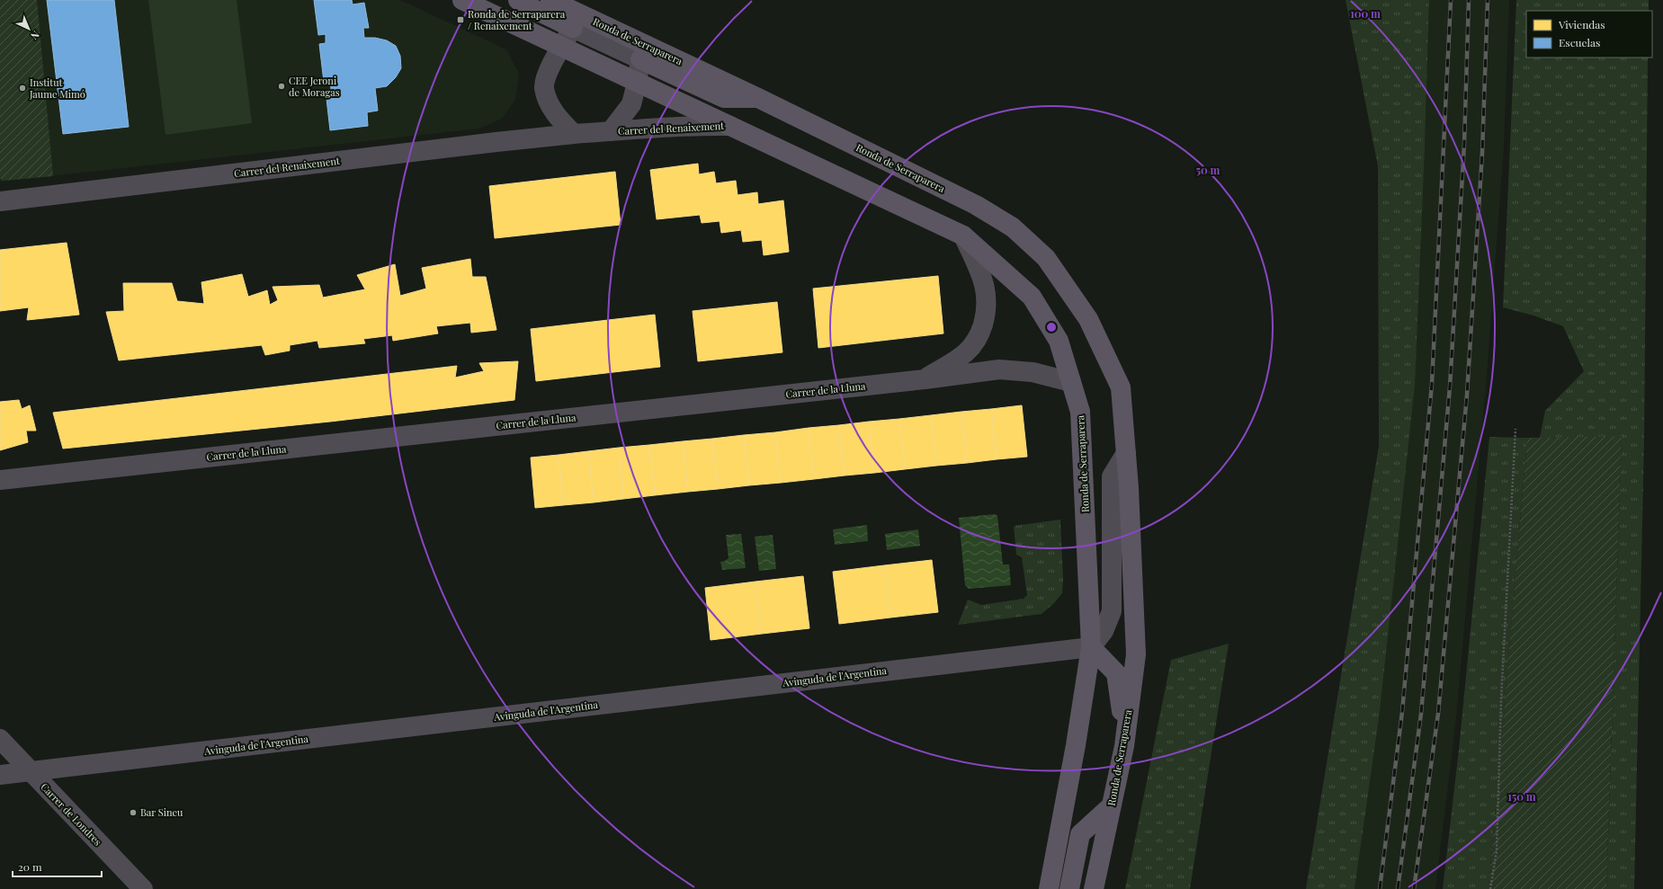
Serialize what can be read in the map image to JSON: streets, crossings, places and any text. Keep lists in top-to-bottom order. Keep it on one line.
{"streets":{"street":["Ronda de Serraparera","Carrer del Renaixement","Carrer de la Lluna","Avinguda de l'Argentina","Carrer de Londres"]},"crossings":[["Ronda de Serraparera","Carrer del Renaixement"],["Ronda de Serraparera","Carrer de la Lluna"],["Ronda de Serraparera","Avinguda de l'Argentina"],["Avinguda de l'Argentina","Carrer de Londres"]],"places":{"transit":["Ronda de Serraparera / Renaixement"],"other":["CEE Jeroni de Moragas","Institut Jaume Mimó","Bar Sineu"]},"legend":["Viviendas","Escuelas"],"scale_bar":"20 m","north":"bottom right","rings":["100 m","50 m","150 m"]}
